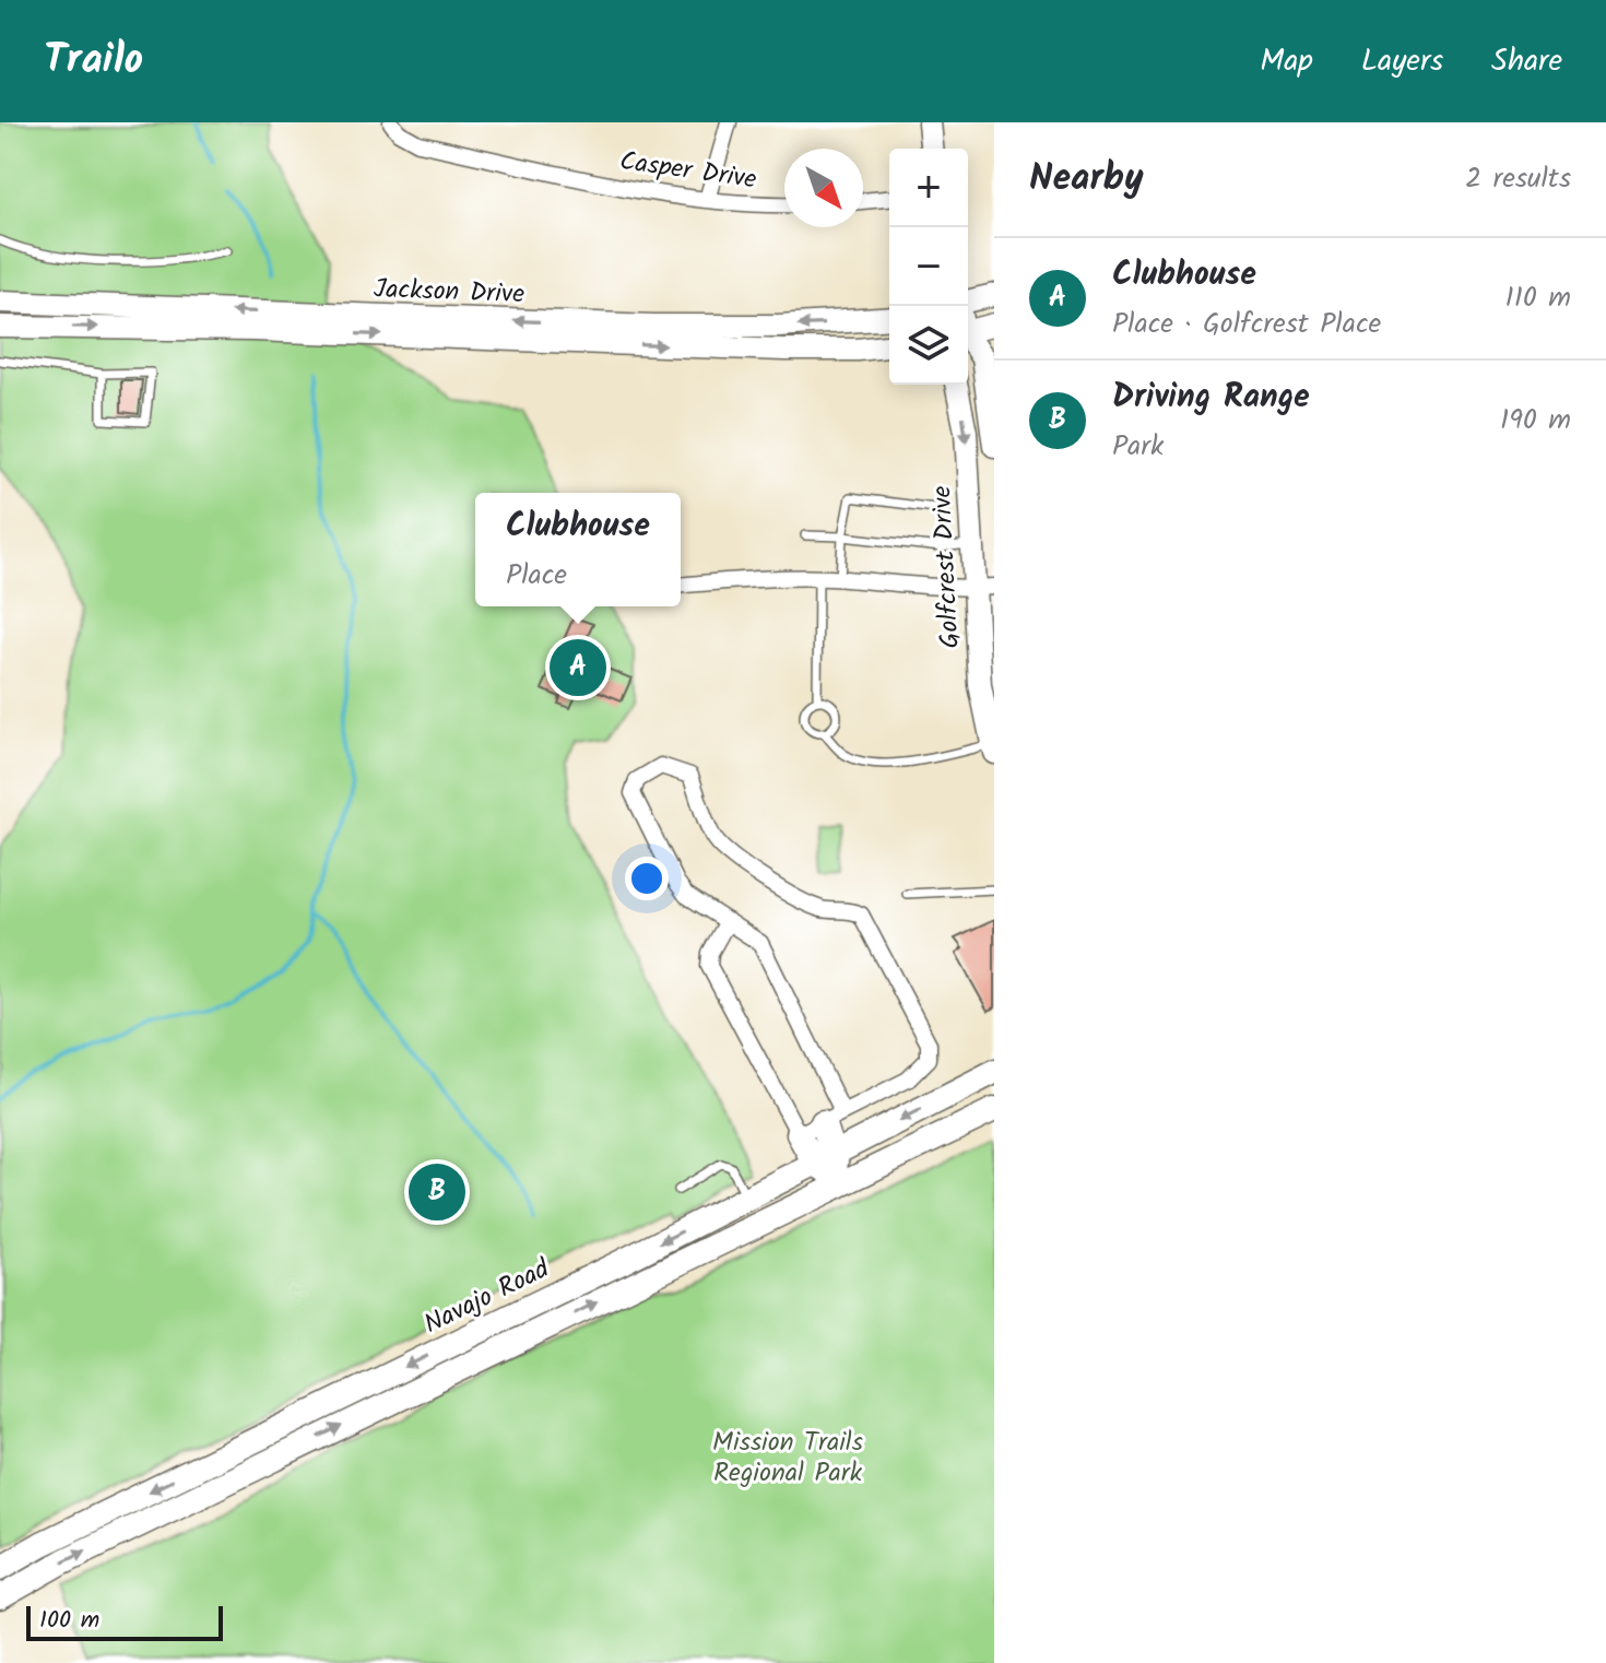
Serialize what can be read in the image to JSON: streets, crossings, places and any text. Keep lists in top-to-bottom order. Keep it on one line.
{"streets":{"main road":["Jackson Drive","Golfcrest Drive","Navajo Road"],"street":["Casper Drive"]},"parks":["Mission Trails Regional Park"],"scale_bar":"100 m","north":"bottom right","page":{"header":"Trailo","nav":["Map","Layers","Share"],"heading":["Nearby","2 results"],"map_buttons":["+","−"],"list":[{"mark":"A","name":"Clubhouse","note":"Place · Golfcrest Place","value":"110 m"},{"mark":"B","name":"Driving Range","note":"Park","value":"190 m"}],"popup":["Clubhouse","Place"],"pins":["A","B"],"scale":"100 m"}}
